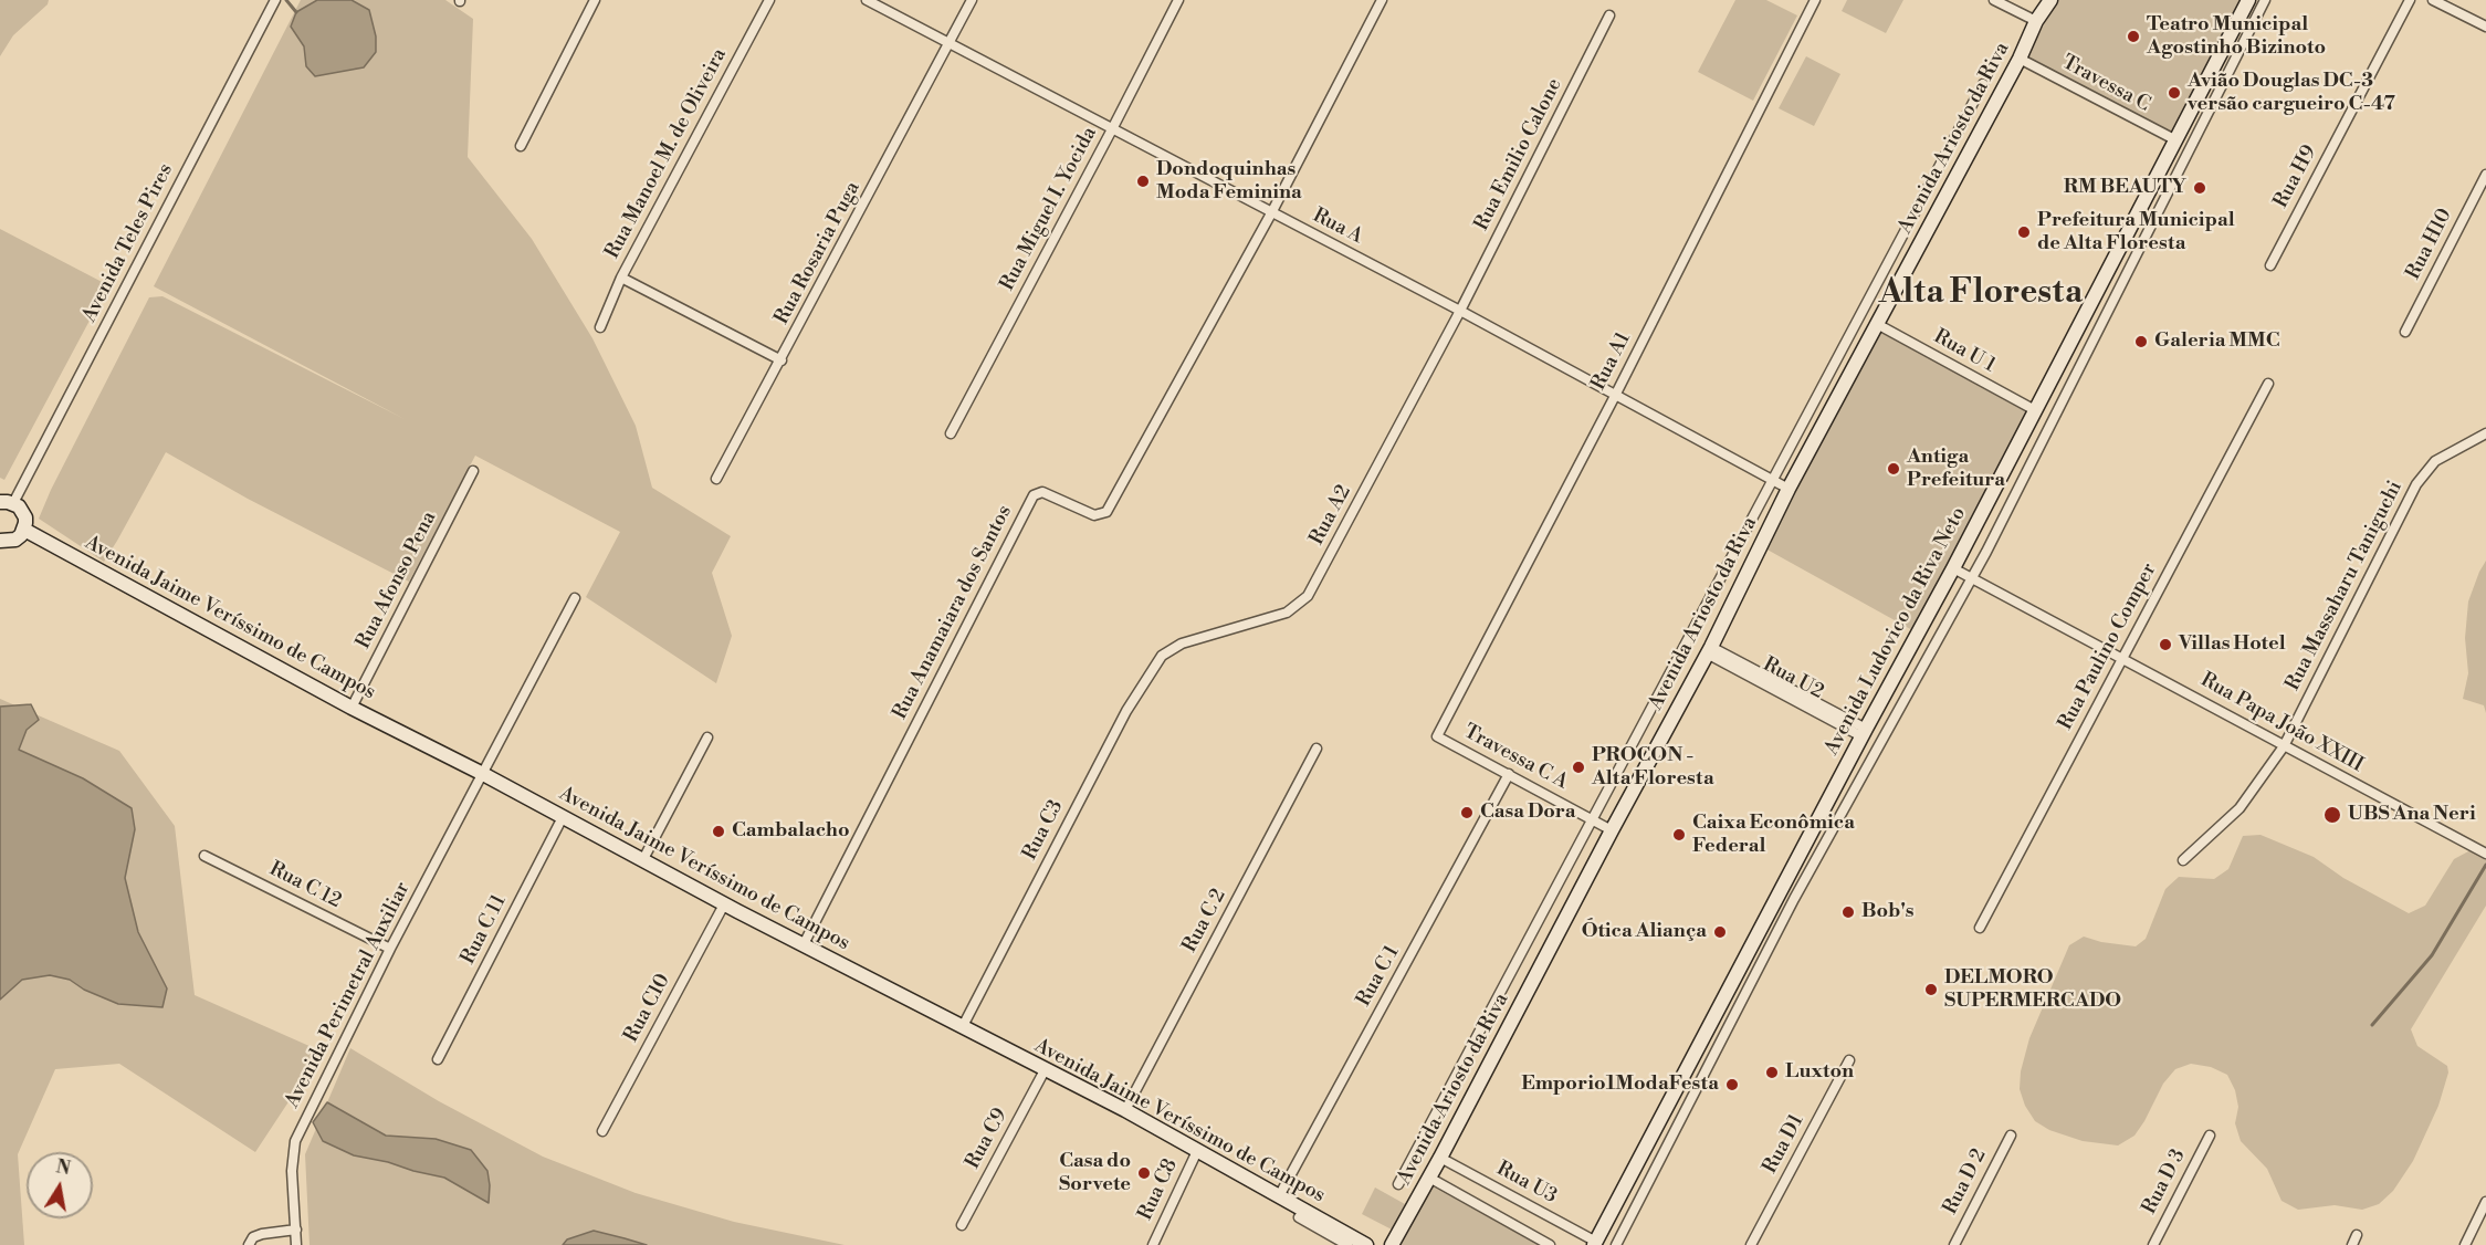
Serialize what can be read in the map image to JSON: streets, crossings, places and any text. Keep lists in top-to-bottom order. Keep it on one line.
{"streets":{"street":["Travessa C","Avenida Ariosto da Riva","Rua Manoel M. de Oliveira","Rua Emilio Calone","Rua H9","Rua Miguel I. Yocida","Rua A","Avenida Teles Pires","Rua H10","Rua Rosaria Puga","Rua U 1","Rua A1","Rua A2","Rua Afonso Pena","Rua Massaharu Taniguchi","Rua Anamaiara dos Santos","Avenida Jaime Veríssimo de Campos","Avenida Ludovico da Riva Neto","Rua Paulino Comper","Rua U2","Rua Papa João XXIII","Travessa C A","Rua C3","Rua C 12","Rua C 2","Rua C 11","Rua C 1","Avenida Perimetral Auxiliar","Rua C10","Rua C9","Rua D1","Rua D 2","Rua D 3","Rua U3","Rua C8"]},"crossings":[["Travessa C","Avenida Ariosto da Riva"],["Travessa C","Avenida Ludovico da Riva Neto"],["Avenida Ariosto da Riva","Rua A"],["Avenida Ariosto da Riva","Rua U 1"],["Avenida Ariosto da Riva","Rua U2"],["Avenida Ariosto da Riva","Travessa C A"],["Avenida Ariosto da Riva","Rua U3"],["Rua Emilio Calone","Rua A"],["Rua Emilio Calone","Rua A2"],["Rua Miguel I. Yocida","Rua A"],["Rua A","Rua Rosaria Puga"],["Rua A","Rua A1"],["Rua A","Rua A2"],["Rua A","Rua Anamaiara dos Santos"],["Rua U 1","Avenida Ludovico da Riva Neto"],["Rua A1","Travessa C A"],["Rua A2","Rua C3"],["Rua Afonso Pena","Avenida Jaime Veríssimo de Campos"],["Rua Massaharu Taniguchi","Rua Papa João XXIII"],["Rua Anamaiara dos Santos","Avenida Jaime Veríssimo de Campos"],["Avenida Jaime Veríssimo de Campos","Rua C3"],["Avenida Jaime Veríssimo de Campos","Rua C 2"],["Avenida Jaime Veríssimo de Campos","Rua C 11"],["Avenida Jaime Veríssimo de Campos","Rua C 1"],["Avenida Jaime Veríssimo de Campos","Avenida Perimetral Auxiliar"],["Avenida Jaime Veríssimo de Campos","Rua C10"],["Avenida Jaime Veríssimo de Campos","Rua C9"],["Avenida Jaime Veríssimo de Campos","Rua C8"],["Avenida Ludovico da Riva Neto","Rua U2"],["Avenida Ludovico da Riva Neto","Rua Papa João XXIII"],["Avenida Ludovico da Riva Neto","Rua U3"],["Rua Paulino Comper","Rua Papa João XXIII"],["Travessa C A","Rua C 1"],["Rua C 12","Avenida Perimetral Auxiliar"]],"districts":["Alta Floresta"],"places":["Teatro Municipal Agostinho Bizinoto","Avião Douglas DC-3 versão cargueiro C-47","Dondoquinhas Moda Feminina","RM BEAUTY","Prefeitura Municipal de Alta Floresta","Galeria MMC","Antiga Prefeitura","Villas Hotel","PROCON - Alta Floresta","Casa Dora","UBS Ana Neri","Cambalacho","Caixa Econômica Federal","Bob's","Ótica Aliança","DELMORO SUPERMERCADO","Luxton","Emporio1ModaFesta","Casa do Sorvete"],"north":"top"}
